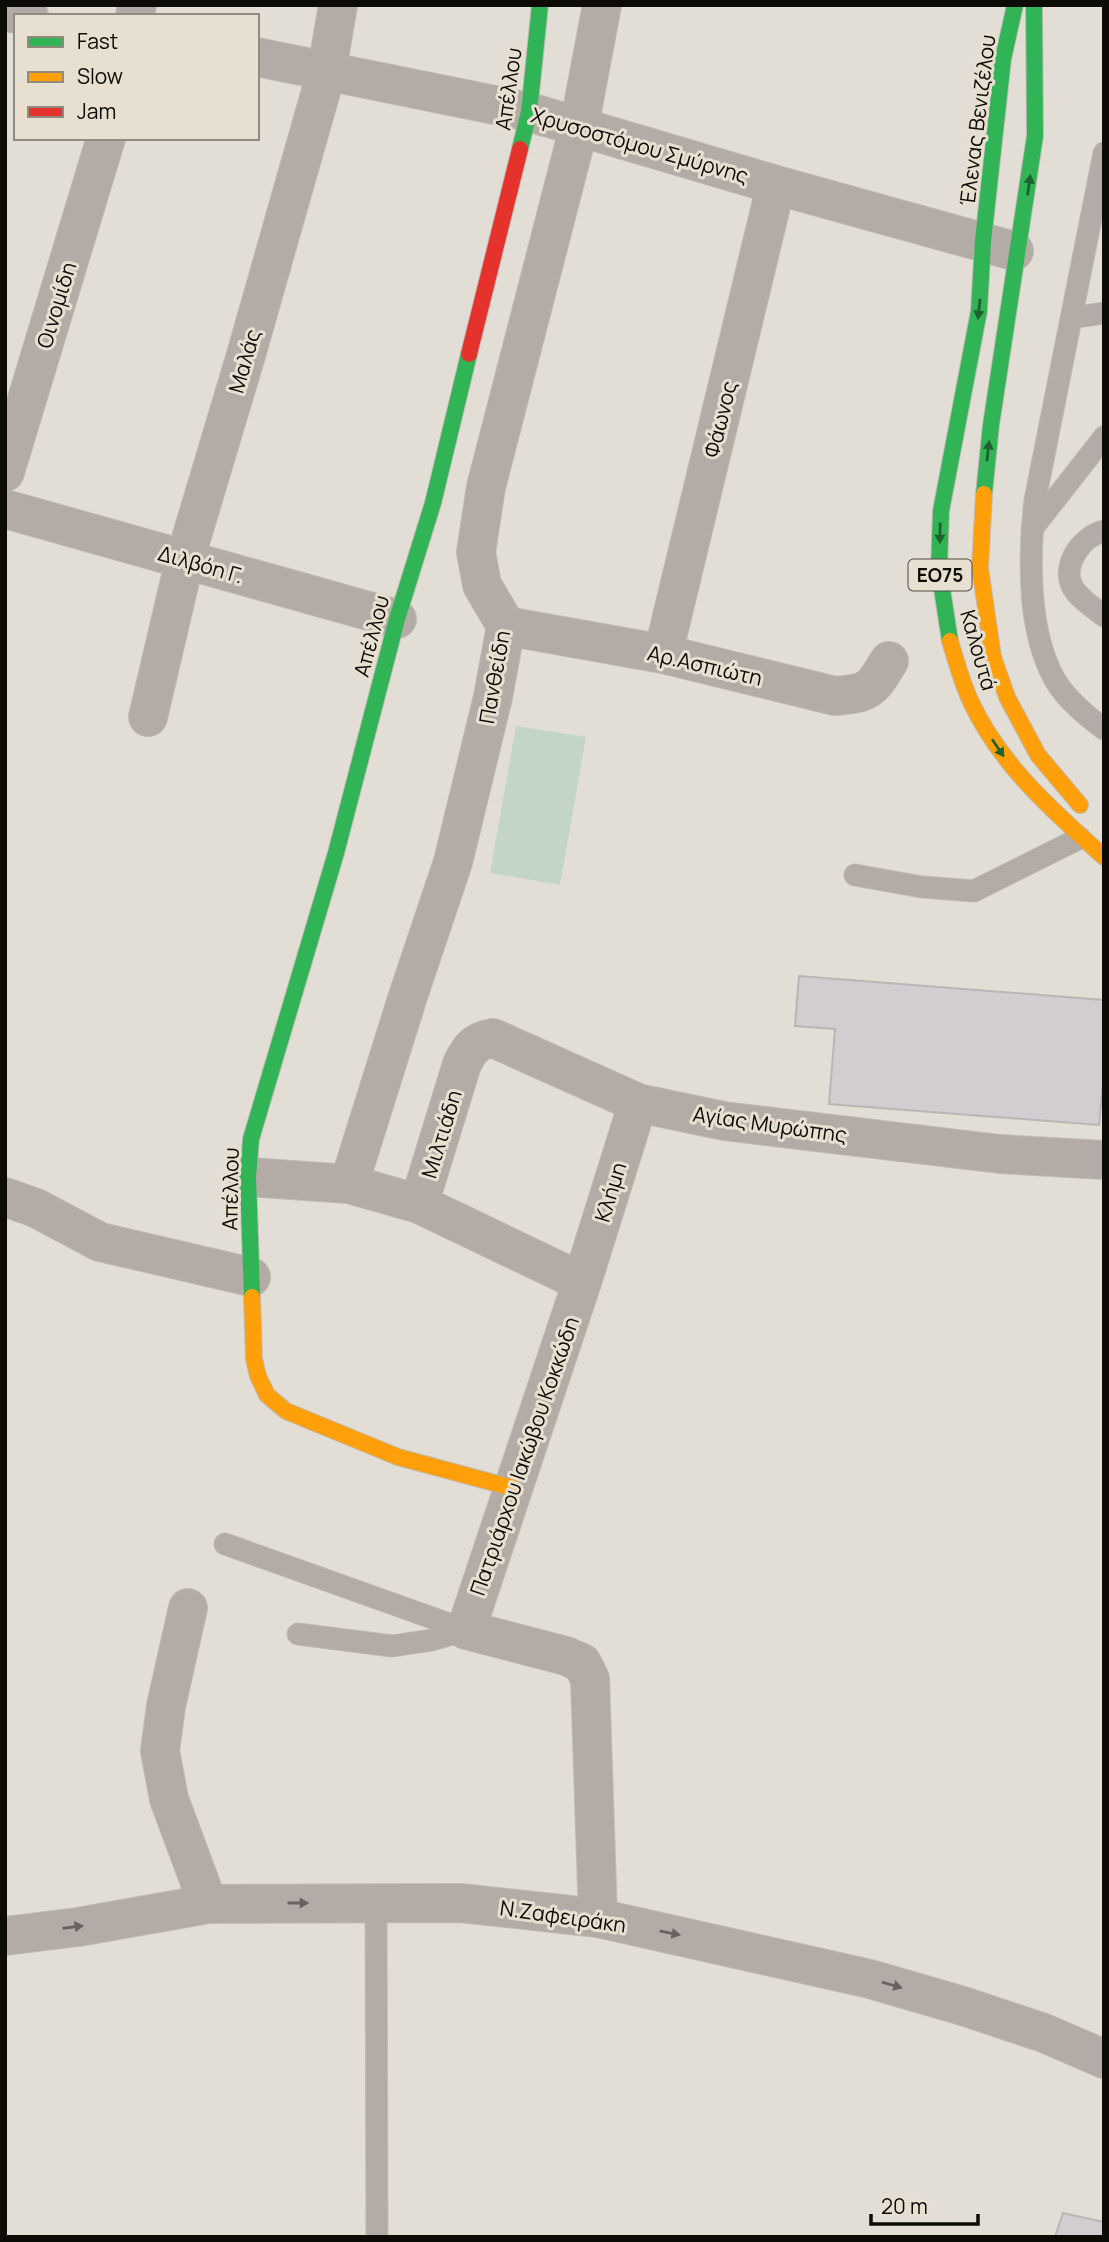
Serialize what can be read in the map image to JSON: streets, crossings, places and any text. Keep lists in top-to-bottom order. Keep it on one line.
{"streets":{"main road":["Απέλλου","Έλενας Βενιζέλου","ΕΟ75","Καλουτά"],"street":["Χρυσοστόμου Σμύρνης","Οινομίδη","Μαλάς","Φάωνος","Διλβόη Γ.","Αρ.Ασπιώτη","Πανθείδη","Αγίας Μυρώπης","Μιλτιάδη","Κλήμη","Πατριάρχου Ιακώβου Κοκκώδη","Ν.Ζαφειράκη"]},"crossings":[["Απέλλου","Χρυσοστόμου Σμύρνης"],["Απέλλου","Διλβόη Γ."],["Απέλλου","Πατριάρχου Ιακώβου Κοκκώδη"],["Έλενας Βενιζέλου","Χρυσοστόμου Σμύρνης"],["Έλενας Βενιζέλου","ΕΟ75"],["Έλενας Βενιζέλου","Καλουτά"],["Χρυσοστόμου Σμύρνης","Μαλάς"],["Χρυσοστόμου Σμύρνης","Φάωνος"],["Χρυσοστόμου Σμύρνης","ΕΟ75"],["Χρυσοστόμου Σμύρνης","Καλουτά"],["Χρυσοστόμου Σμύρνης","Πανθείδη"],["Μαλάς","Διλβόη Γ."],["Φάωνος","Αρ.Ασπιώτη"],["ΕΟ75","Καλουτά"],["Αρ.Ασπιώτη","Πανθείδη"],["Αγίας Μυρώπης","Μιλτιάδη"],["Αγίας Μυρώπης","Κλήμη"],["Κλήμη","Πατριάρχου Ιακώβου Κοκκώδη"]],"one_way":["Ν.Ζαφειράκη"],"legend":["Fast","Slow","Jam"],"scale_bar":"20 m"}
